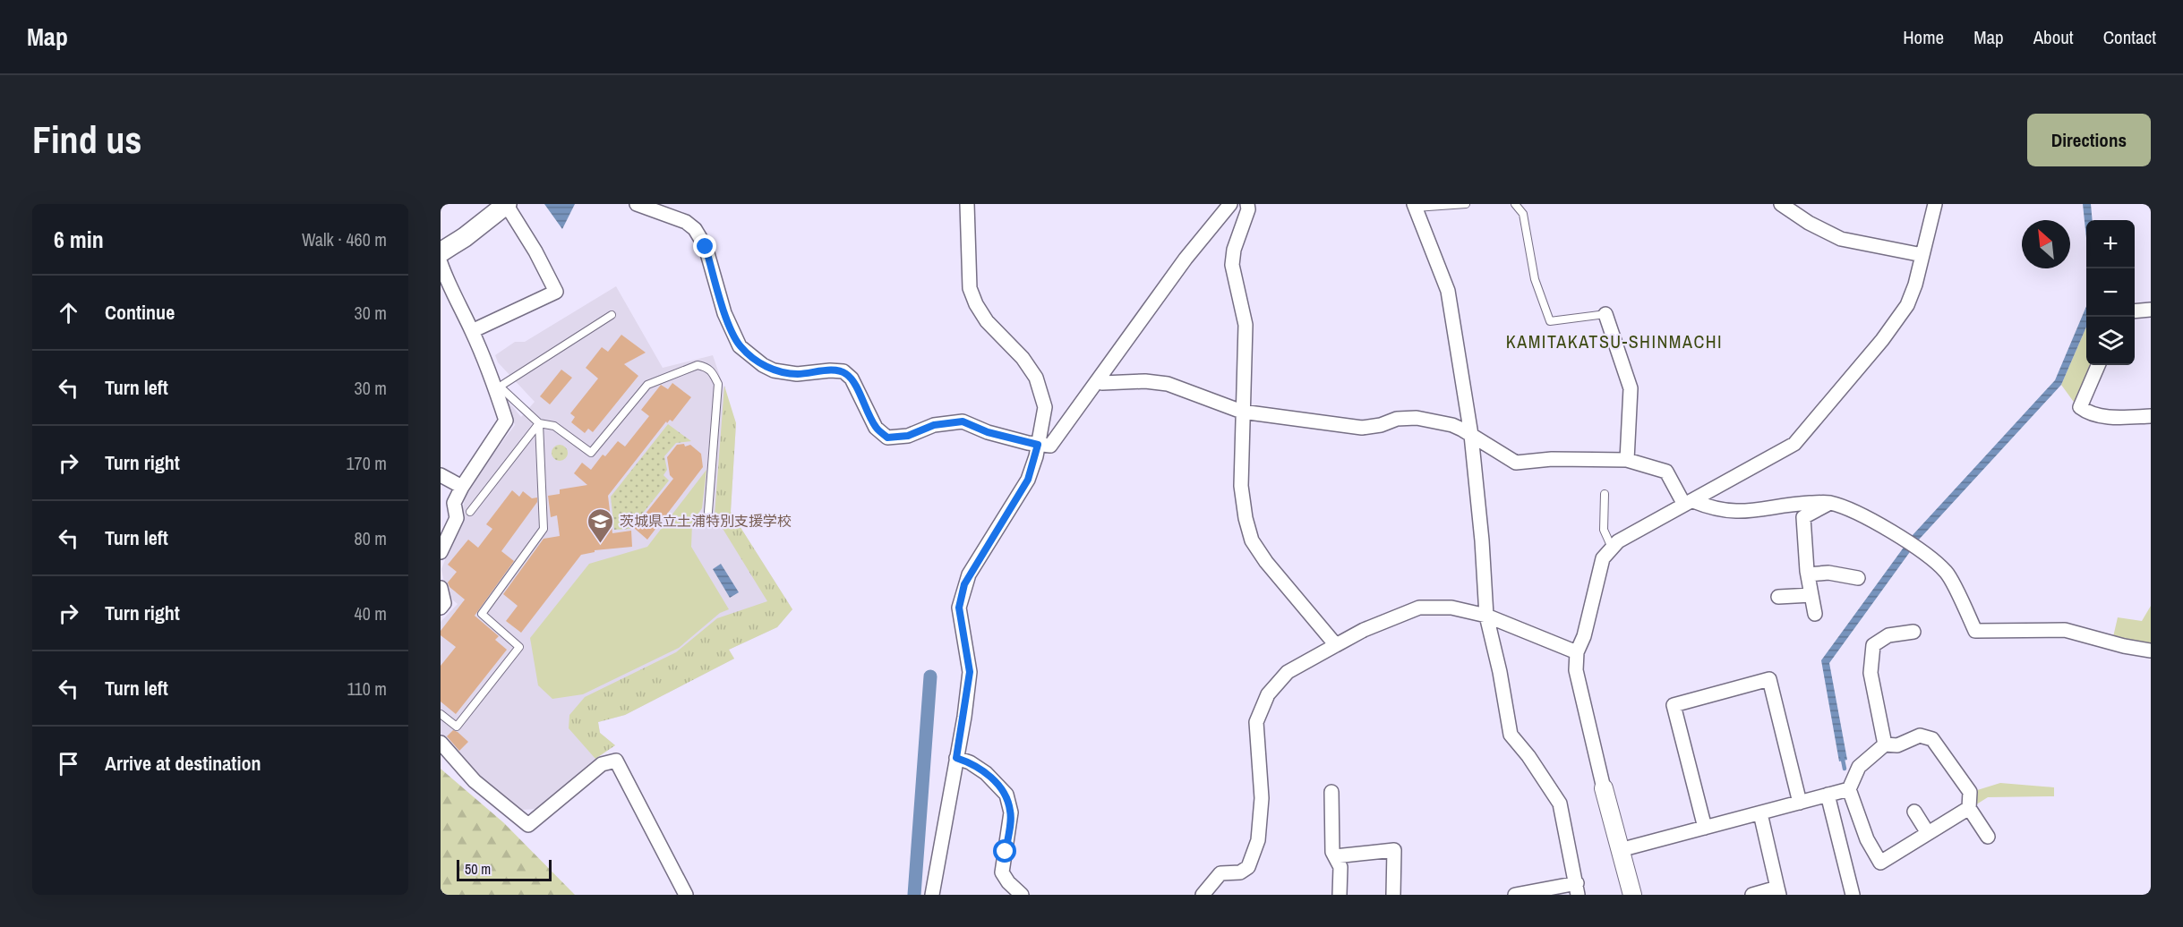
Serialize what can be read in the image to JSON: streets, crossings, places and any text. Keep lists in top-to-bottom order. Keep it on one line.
{"districts":["KAMITAKATSU-SHINMACHI"],"places":{"school or university":["茨城県立土浦特別支援学校"]},"scale_bar":"50 m","north":"top left","page":{"header":"Map","nav":["Home","Map","About","Contact"],"buttons":"Directions","title":"Find us","heading":["6 min","Walk · 460 m"],"map_buttons":["+","−"],"list":[["Continue","30 m"],["Turn left","30 m"],["Turn right","170 m"],["Turn left","80 m"],["Turn right","40 m"],["Turn left","110 m"],"Arrive at destination"],"scale":"50 m"}}
